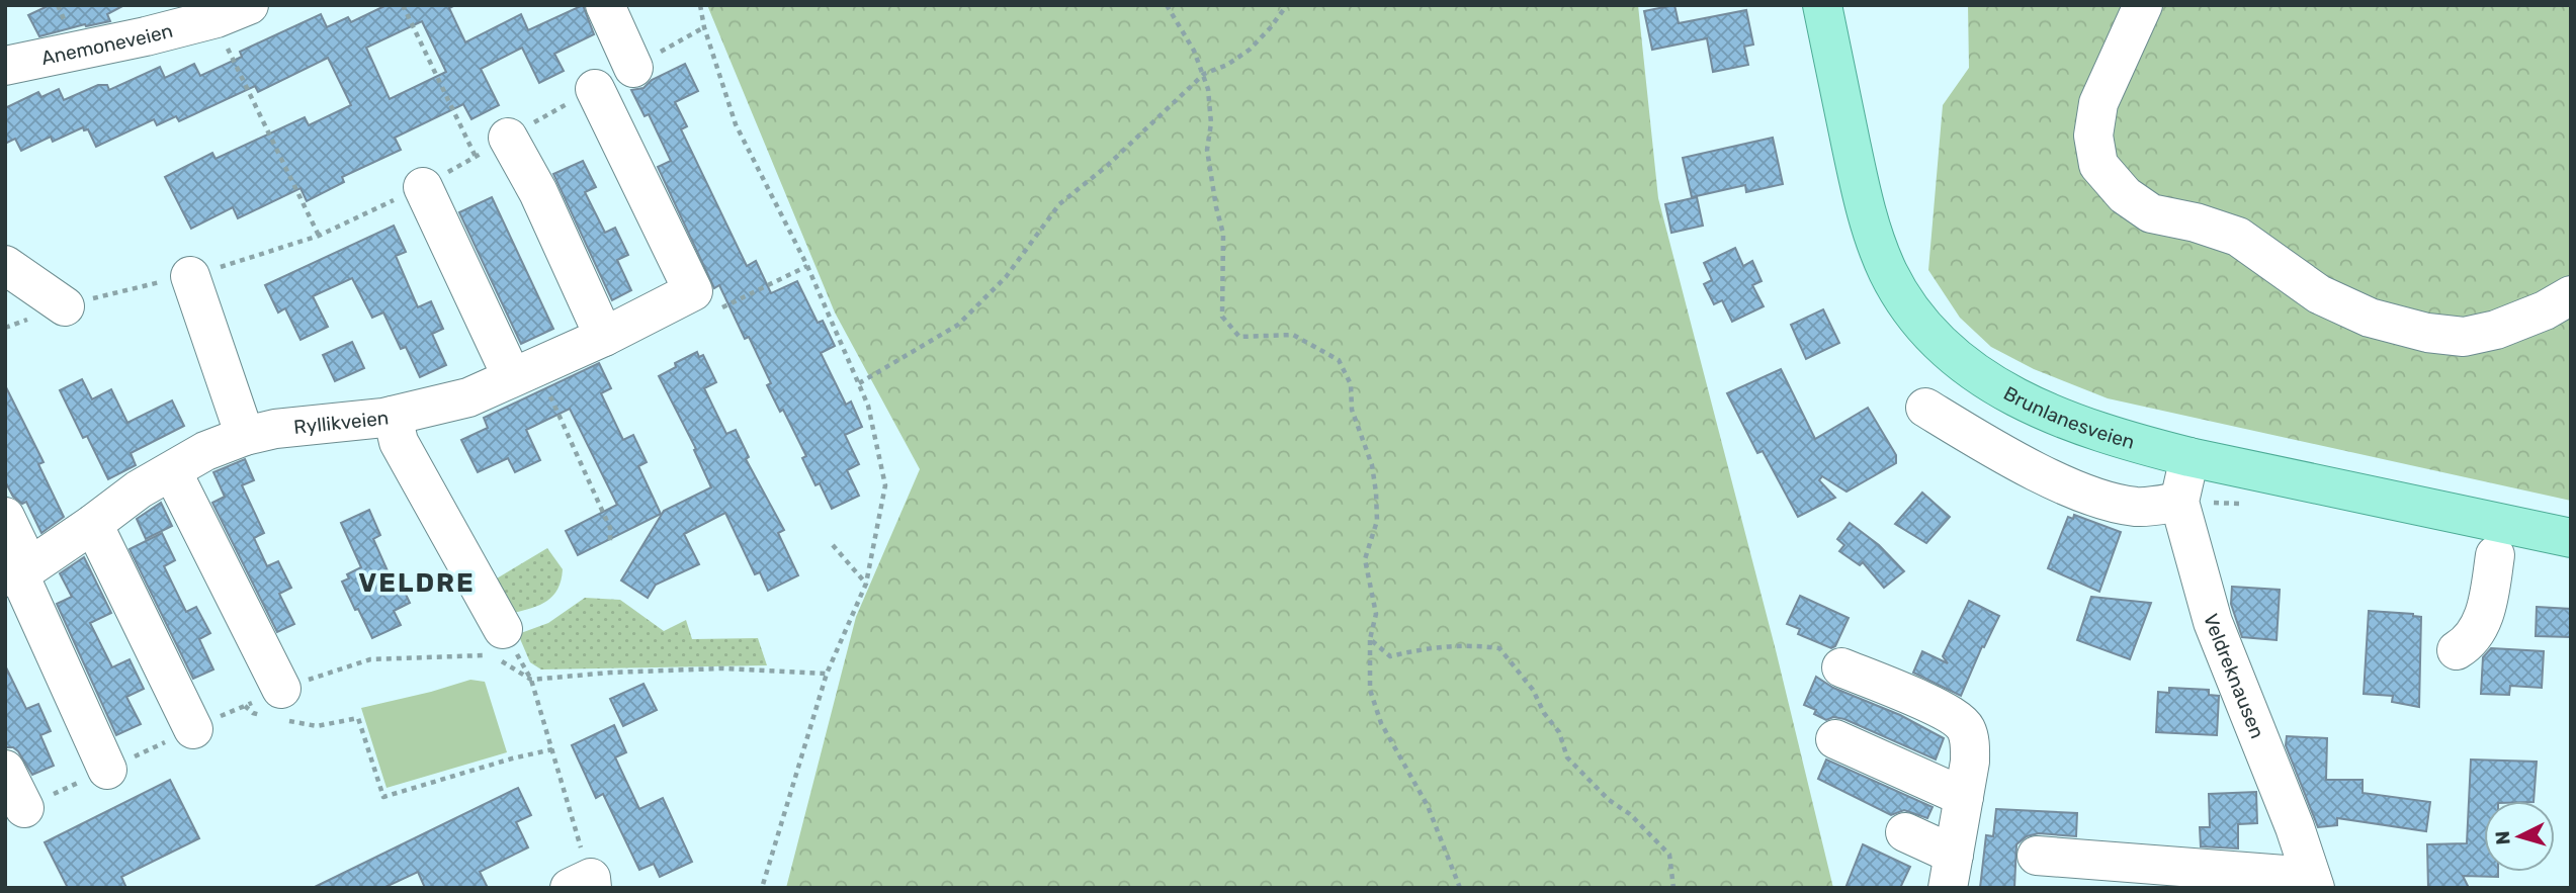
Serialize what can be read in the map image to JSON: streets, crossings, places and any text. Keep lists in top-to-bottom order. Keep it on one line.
{"streets":{"main road":["Brunlanesveien"],"street":["Anemoneveien","Ryllikveien","Veldreknausen"]},"crossings":[["Brunlanesveien","Veldreknausen"]],"districts":["VELDRE"],"north":"left"}
